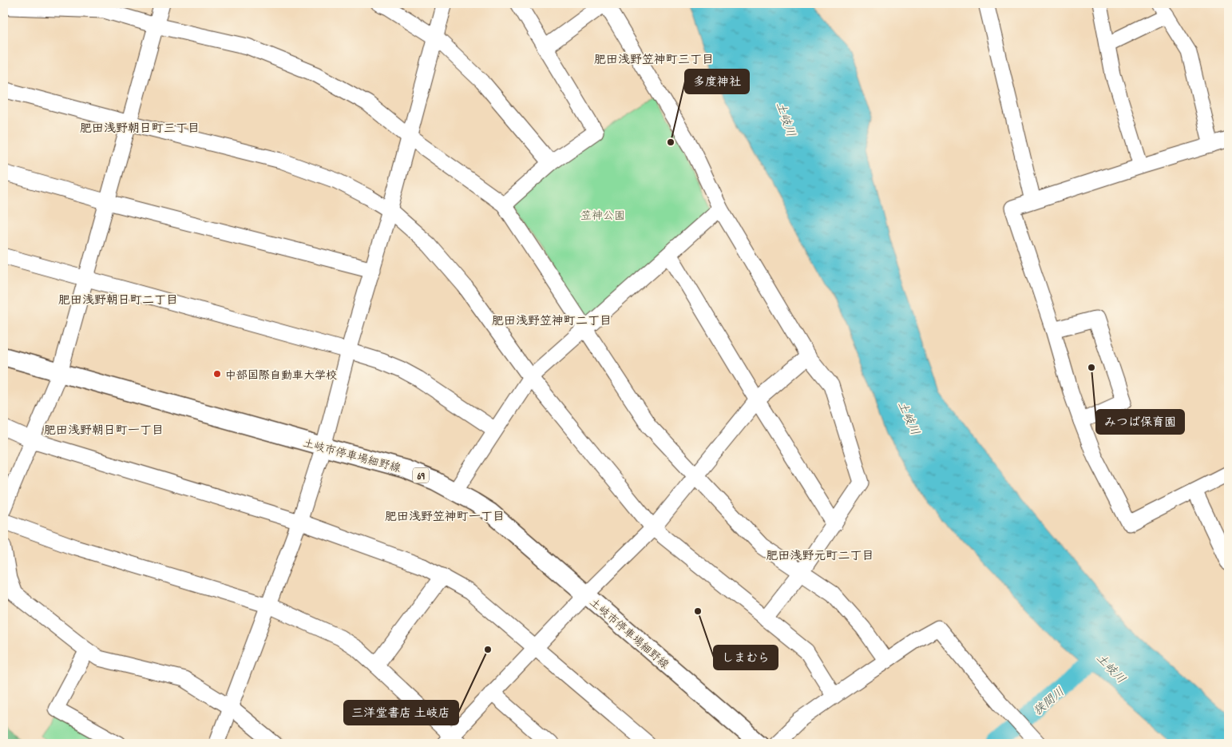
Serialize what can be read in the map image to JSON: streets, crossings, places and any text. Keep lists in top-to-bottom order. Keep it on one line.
{"streets":{"main road":["土岐市停車場細野線","69"]},"districts":["肥田浅野笠神町三丁目","肥田浅野朝日町三丁目","肥田浅野朝日町二丁目","肥田浅野笠神町二丁目","肥田浅野朝日町一丁目","肥田浅野笠神町一丁目","肥田浅野元町二丁目"],"water":["土岐川","狭間川"],"parks":["笠神公園"],"places":["多度神社","みつば保育園","中部国際自動車大学校","しまむら","三洋堂書店 土岐店"]}
